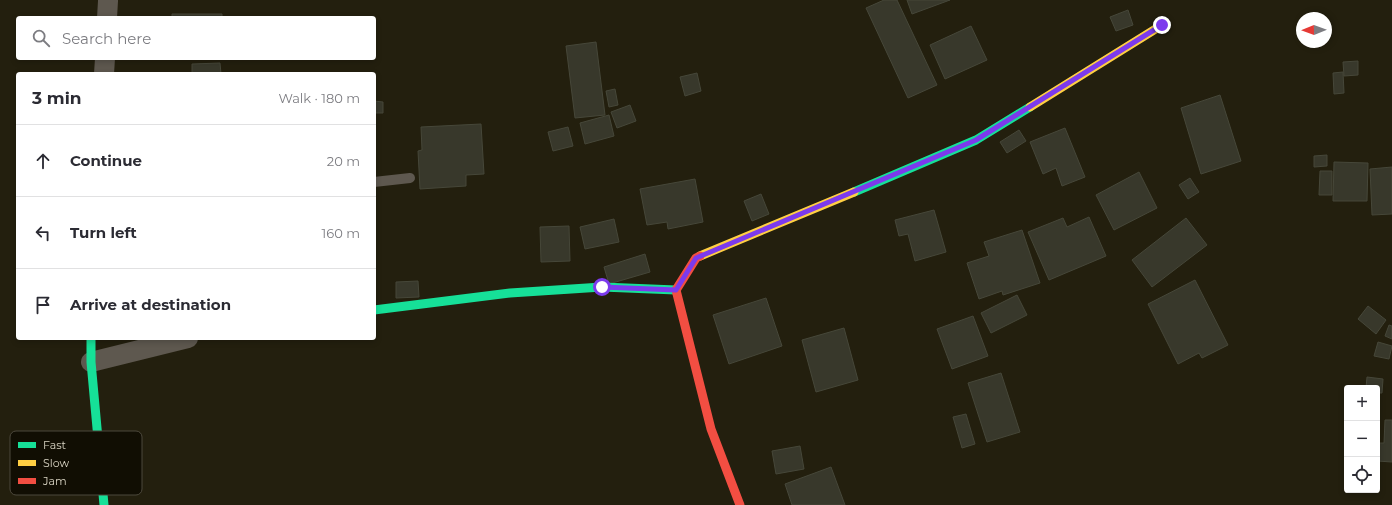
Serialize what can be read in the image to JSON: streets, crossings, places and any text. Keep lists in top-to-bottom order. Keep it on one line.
{"legend":["Fast","Slow","Jam"],"north":"left","page":{"search":"Search here","heading":["3 min","Walk · 180 m"],"list":[["Continue","20 m"],["Turn left","160 m"],"Arrive at destination"],"map_buttons":["+","−"]}}
